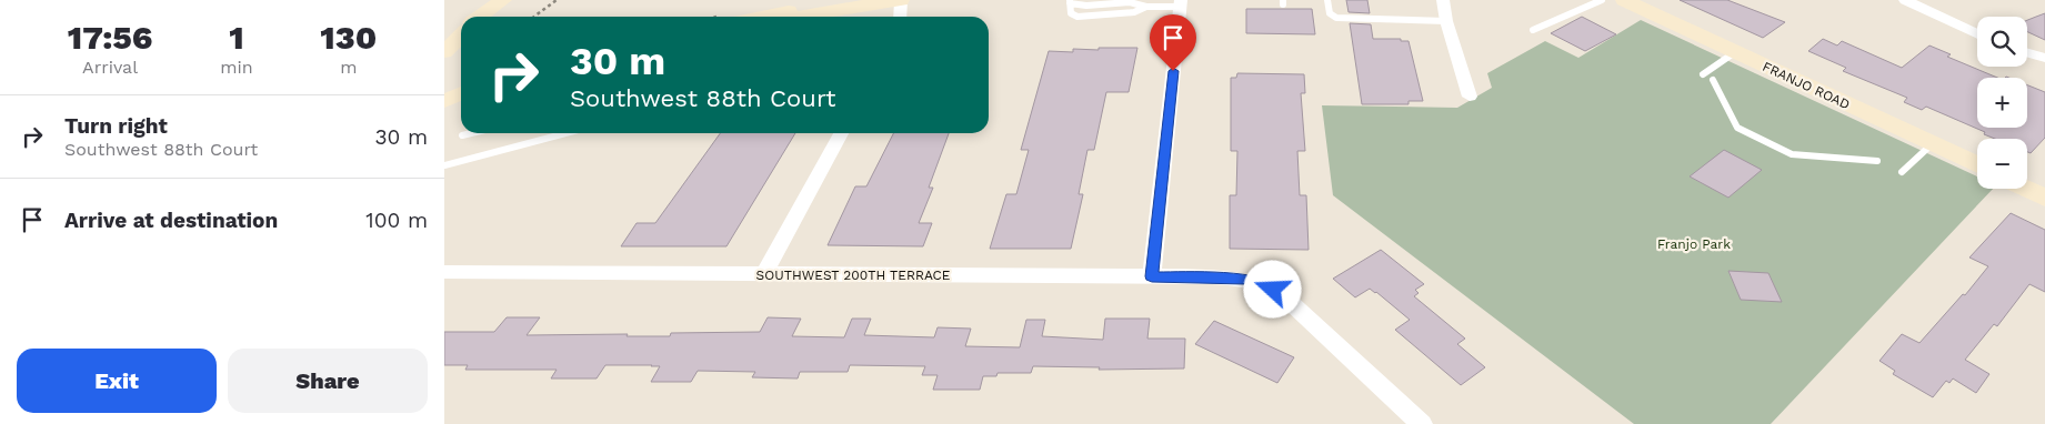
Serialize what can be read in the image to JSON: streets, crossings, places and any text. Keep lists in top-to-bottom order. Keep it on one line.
{"streets":{"street":["FRANJO ROAD","SOUTHWEST 200TH TERRACE"]},"parks":["Franjo Park"],"page":{"eta":["17:56","Arrival","1","min","130","m"],"map_buttons":["+","−"],"turn":["30 m","Southwest 88th Court"],"list":[{"name":"Turn right","note":"Southwest 88th Court","value":"30 m"},{"name":"Arrive at destination","value":"100 m"}],"buttons":["Exit","Share"]}}
